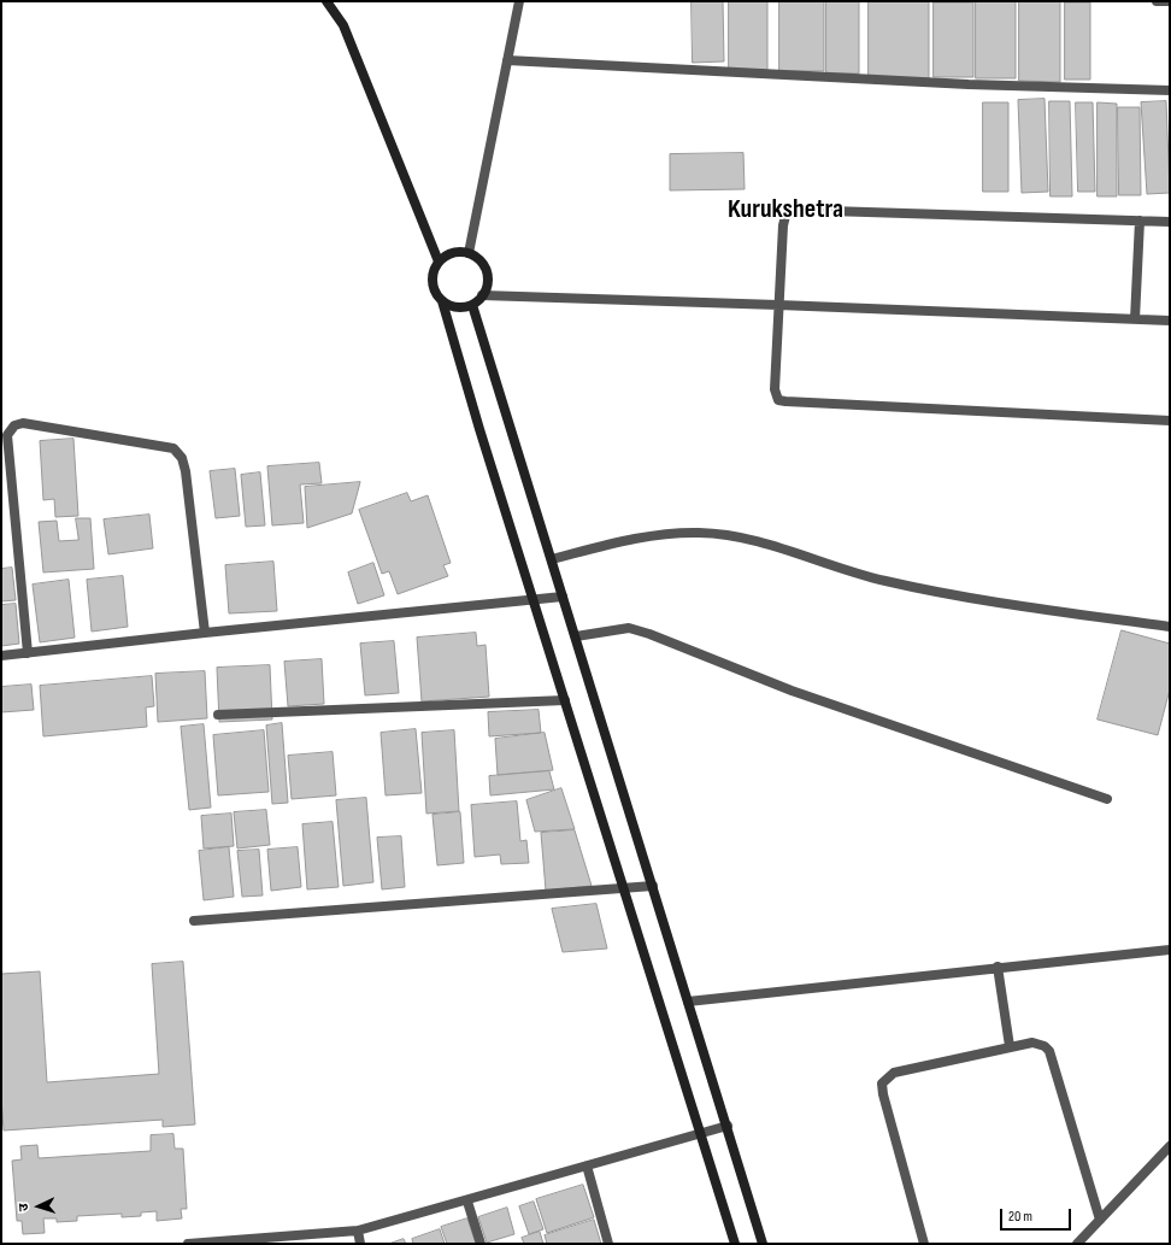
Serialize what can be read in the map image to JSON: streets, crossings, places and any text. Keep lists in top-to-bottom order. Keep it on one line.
{"districts":["Kurukshetra"],"scale_bar":"20 m","north":"left"}
